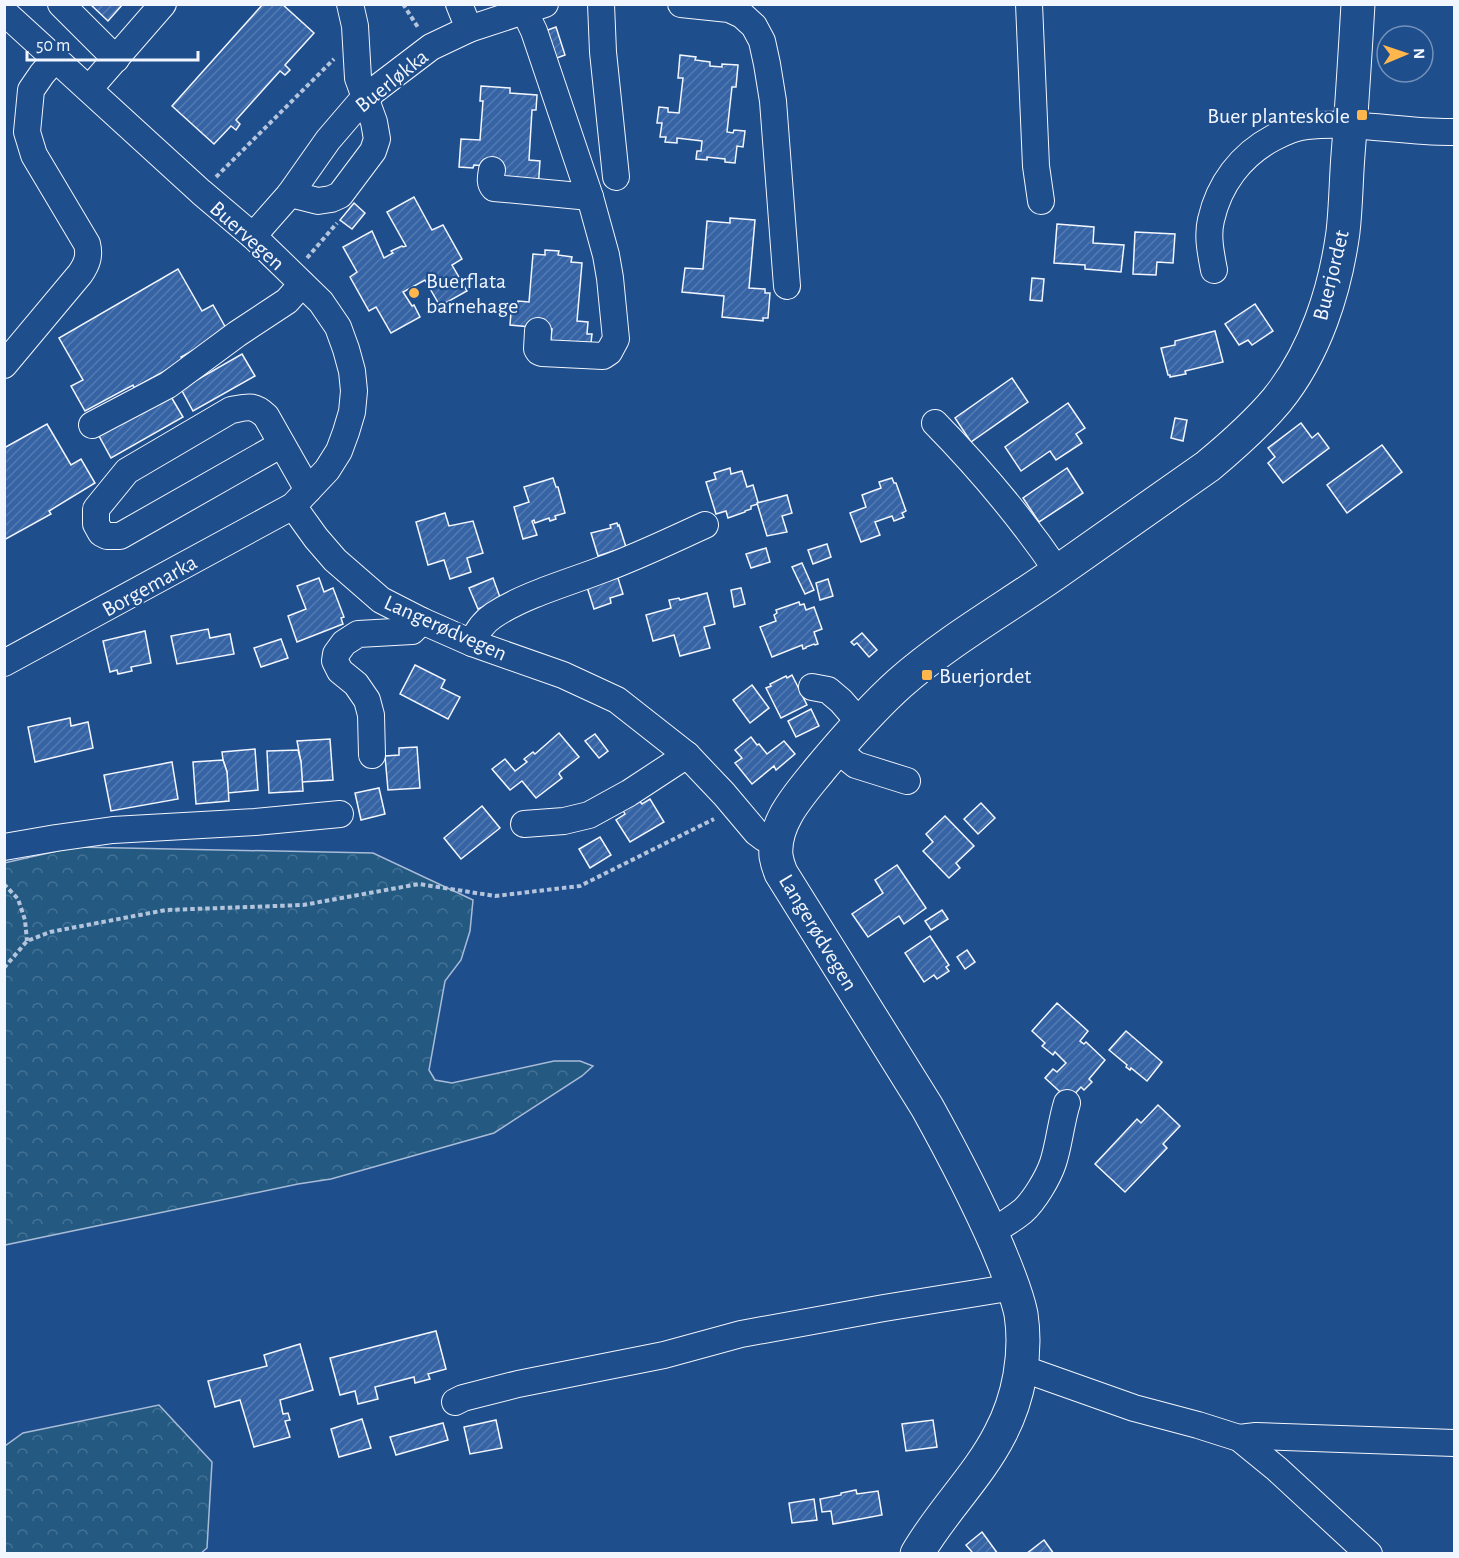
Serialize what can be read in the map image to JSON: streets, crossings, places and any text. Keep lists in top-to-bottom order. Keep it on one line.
{"streets":{"main road":["Buerjordet","Langerødvegen"],"street":["Buerløkka","Buervegen","Borgemarka"]},"crossings":[["Buerløkka","Buervegen"],["Buervegen","Borgemarka"],["Buervegen","Langerødvegen"],["Buerjordet","Langerødvegen"],["Borgemarka","Langerødvegen"]],"places":{"transit":["Buer planteskole","Buerjordet"],"other":["Buerflata barnehage"]},"scale_bar":"50 m","north":"right"}
